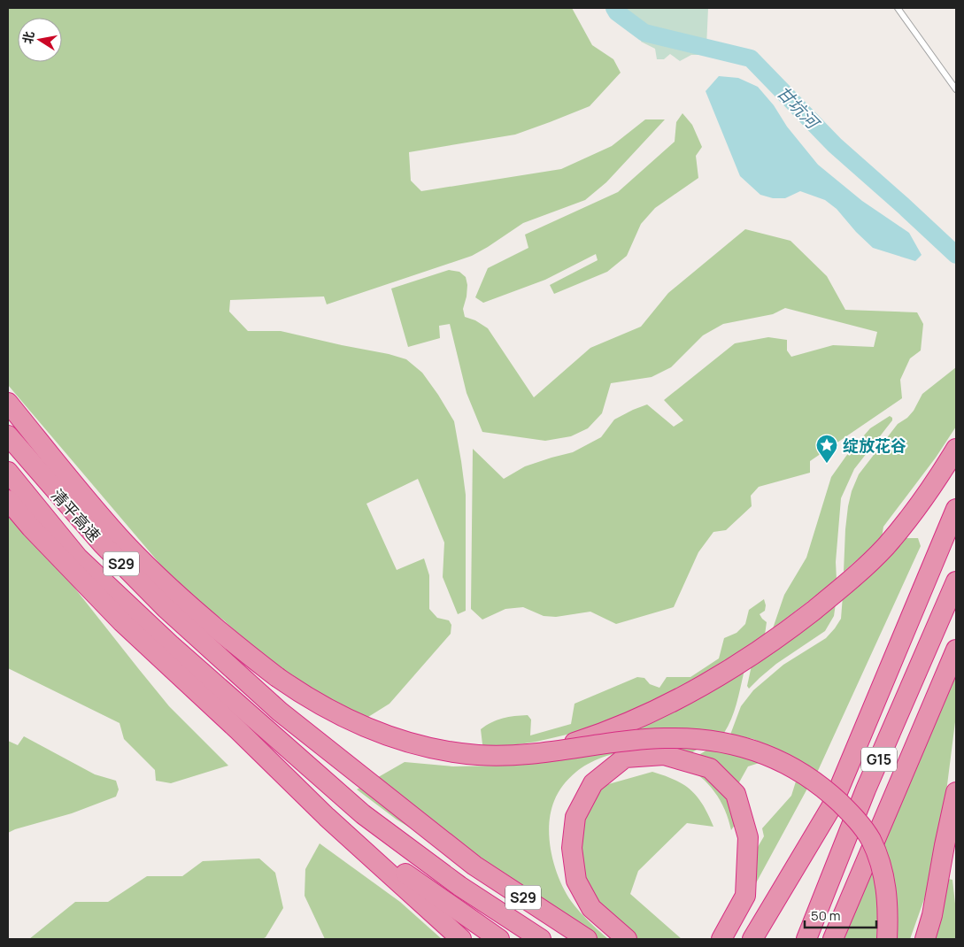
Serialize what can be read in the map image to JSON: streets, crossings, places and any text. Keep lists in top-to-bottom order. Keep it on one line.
{"streets":{"highway":["清平高速","S29","G15"]},"water":["甘坑河"],"places":{"place":["绽放花谷"]},"scale_bar":"50 m","north":"left"}
